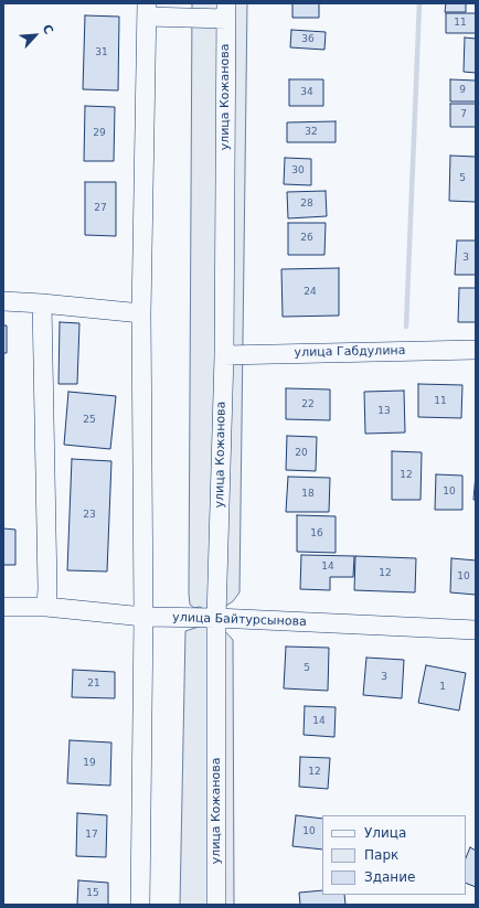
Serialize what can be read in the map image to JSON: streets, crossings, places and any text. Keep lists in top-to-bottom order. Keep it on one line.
{"streets":{"street":["улица Кожанова","улица Габдулина","улица Байтурсынова"]},"crossings":[["улица Кожанова","улица Габдулина"],["улица Кожанова","улица Байтурсынова"]],"house_numbers":["11","36","31","9","34","7","32","29","30","5","28","27","26","3","24","11","22","13","25","20","12","10","18","23","16","14","12","10","5","3","21","1","14","19","12","10","17","15"],"legend":["Улица","Парк","Здание"],"north":"top right"}
